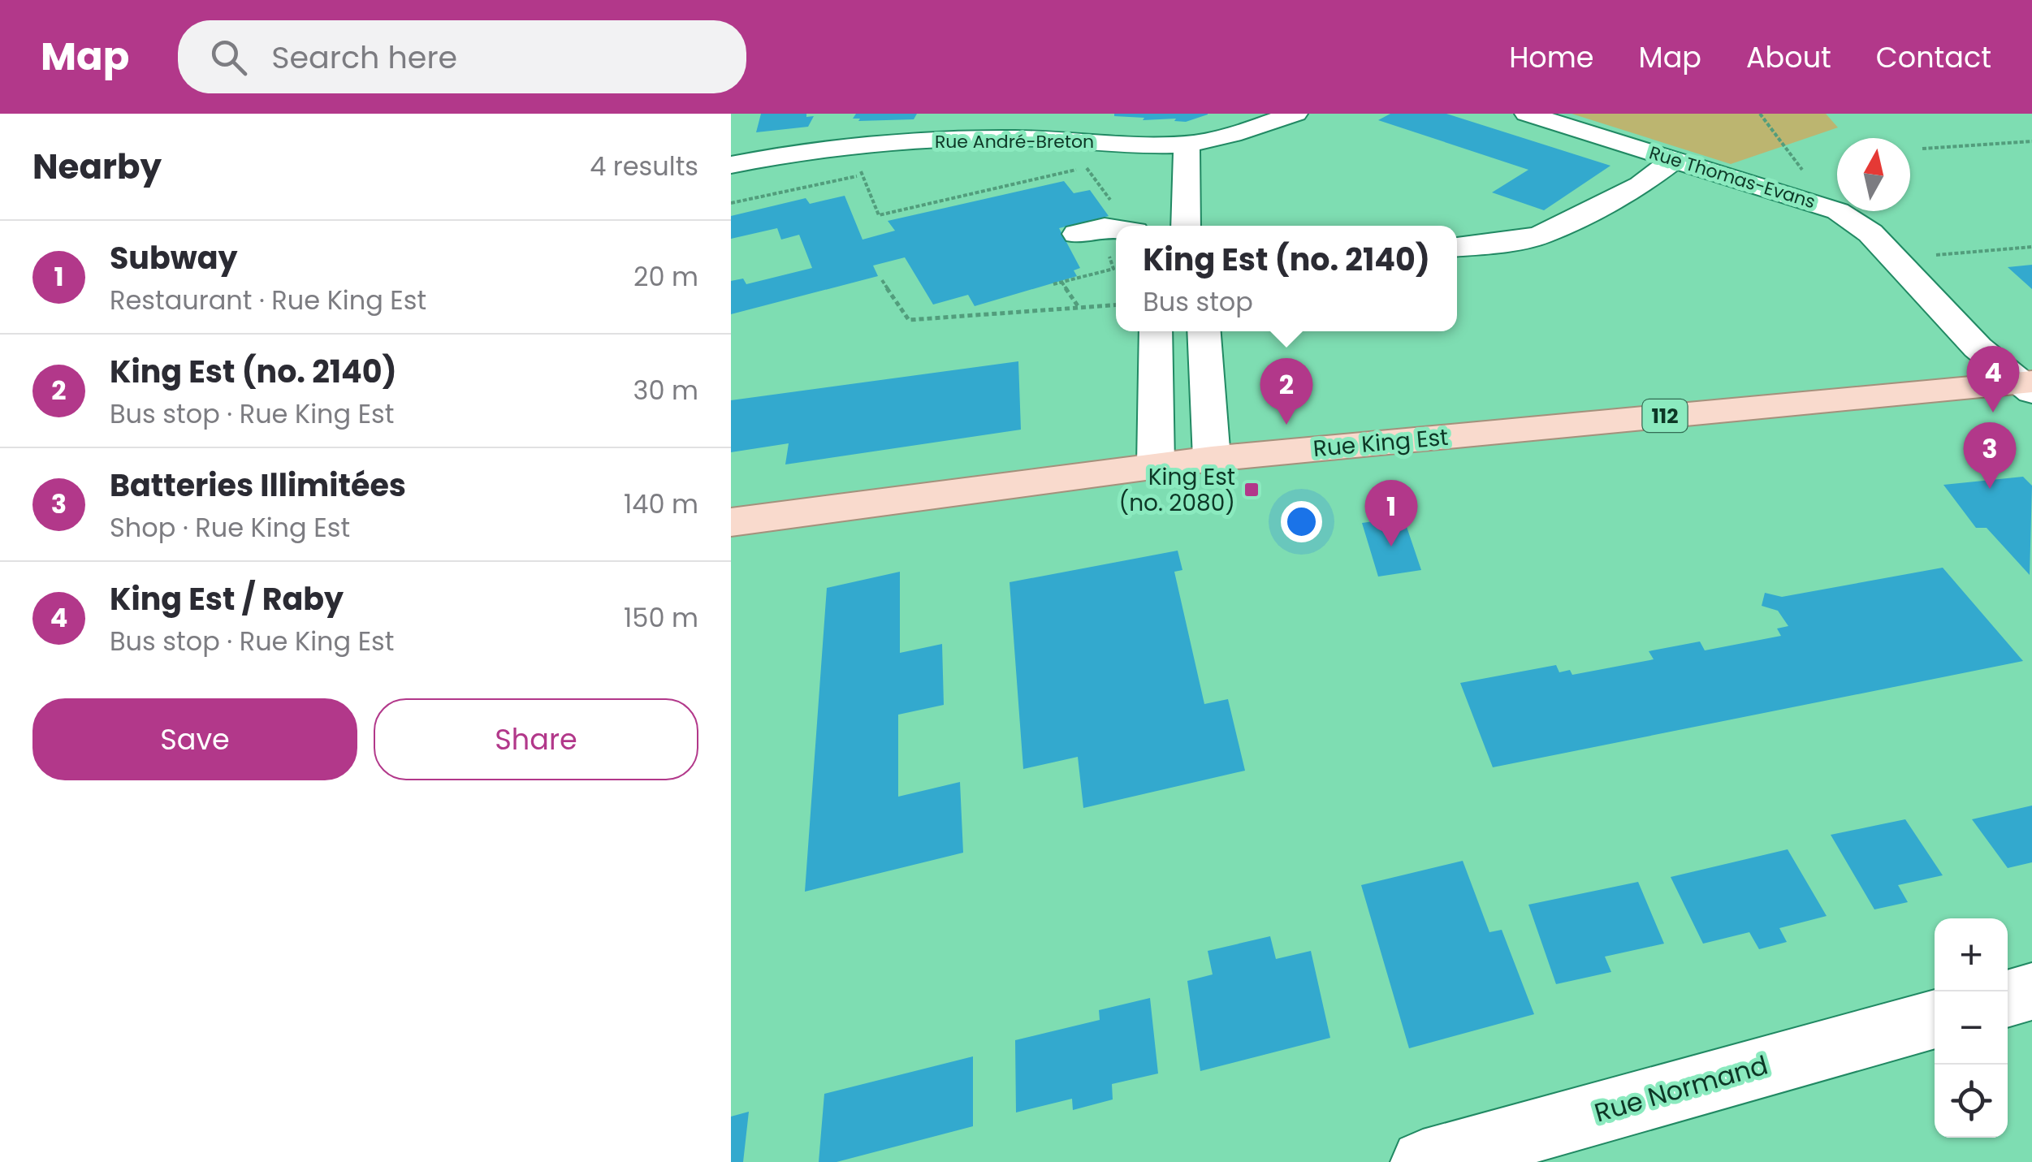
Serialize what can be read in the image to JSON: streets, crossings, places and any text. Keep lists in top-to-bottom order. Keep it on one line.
{"streets":{"main road":["112","Rue King Est"],"street":["Rue André-Breton","Rue Thomas-Evans","Rue Normand"]},"crossings":[["Rue Thomas-Evans","Rue King Est"]],"places":{"transit":["King Est (no. 2080)"]},"north":"top","page":{"header":"Map","search":"Search here","nav":["Home","Map","About","Contact"],"heading":["Nearby","4 results"],"list":[{"mark":"1","name":"Subway","note":"Restaurant · Rue King Est","value":"20 m"},{"mark":"2","name":"King Est (no. 2140)","note":"Bus stop · Rue King Est","value":"30 m"},{"mark":"3","name":"Batteries Illimitées","note":"Shop · Rue King Est","value":"140 m"},{"mark":"4","name":"King Est / Raby","note":"Bus stop · Rue King Est","value":"150 m"}],"popup":["King Est (no. 2140)","Bus stop"],"pins":["4","2","3","1"],"buttons":["Save","Share"],"map_buttons":["+","−"]}}
